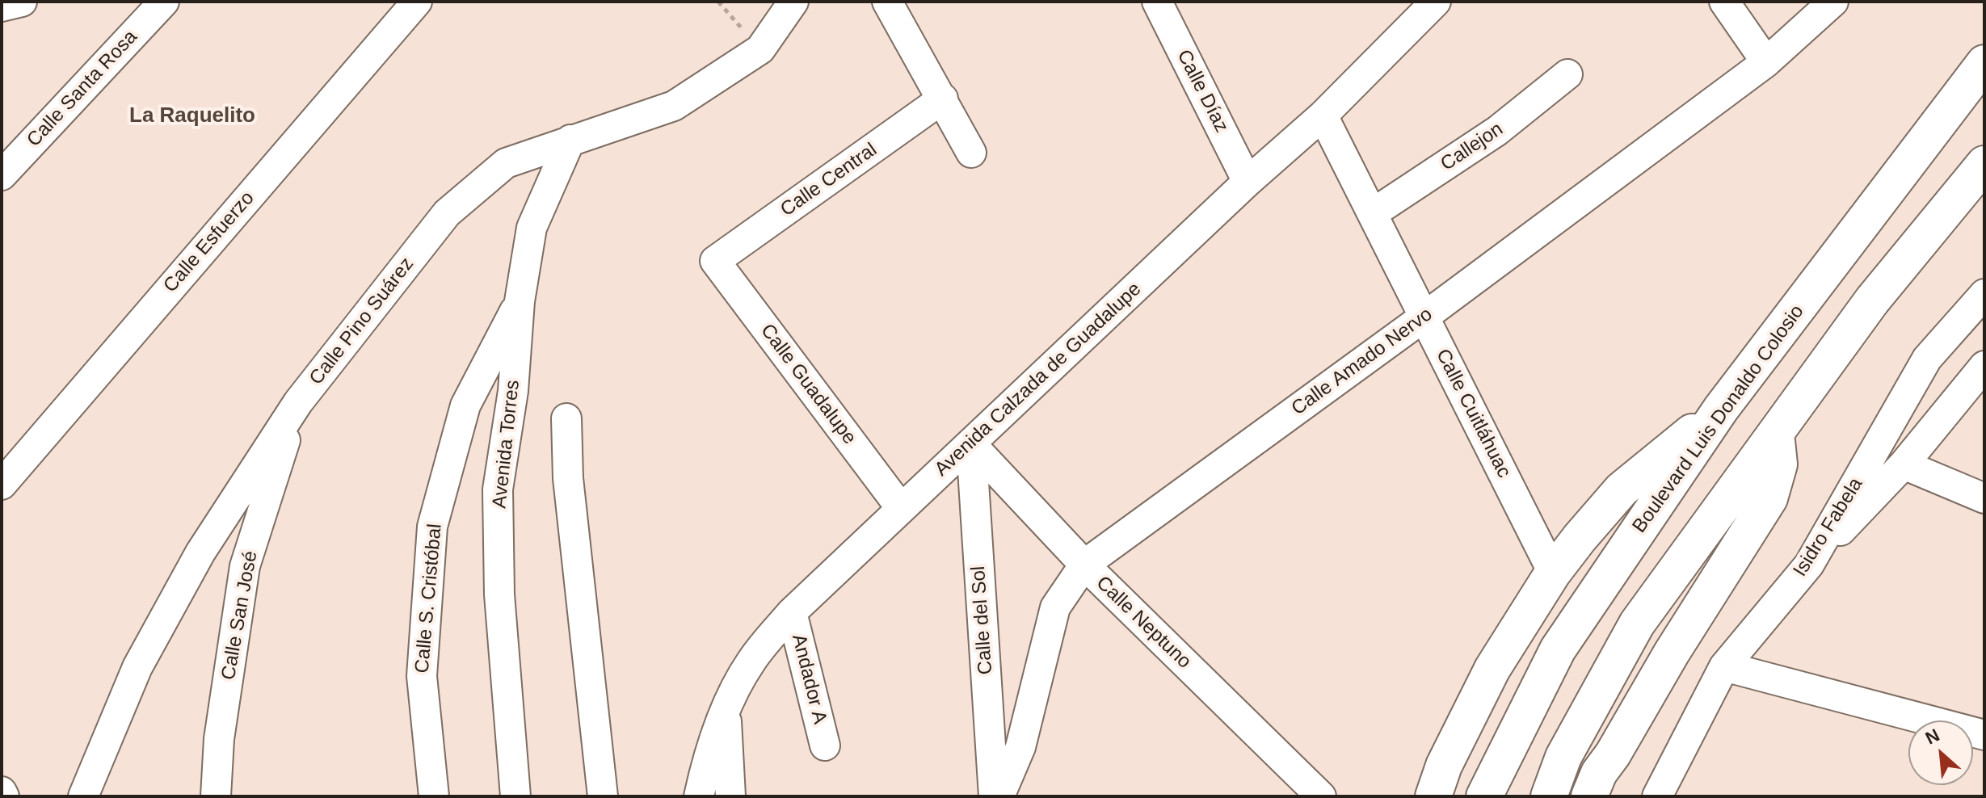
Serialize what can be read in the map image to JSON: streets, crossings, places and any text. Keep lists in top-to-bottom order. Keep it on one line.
{"streets":{"highway":["Boulevard Luis Donaldo Colosio"],"street":["Calle Santa Rosa","Calle Díaz","Callejon","Calle Central","Calle Esfuerzo","Calle Pino Suárez","Calle Amado Nervo","Avenida Calzada de Guadalupe","Calle Guadalupe","Calle Cuitláhuac","Avenida Torres","Isidro Fabela","Calle S. Cristóbal","Calle San José","Calle del Sol","Calle Neptuno","Andador A"]},"crossings":[["Calle Díaz","Avenida Calzada de Guadalupe"],["Callejon","Calle Cuitláhuac"],["Calle Central","Calle Guadalupe"],["Calle Pino Suárez","Avenida Torres"],["Calle Pino Suárez","Calle San José"],["Calle Amado Nervo","Calle Cuitláhuac"],["Calle Amado Nervo","Calle Neptuno"],["Avenida Calzada de Guadalupe","Calle Guadalupe"],["Avenida Calzada de Guadalupe","Calle Cuitláhuac"],["Avenida Calzada de Guadalupe","Calle del Sol"],["Avenida Calzada de Guadalupe","Calle Neptuno"],["Avenida Calzada de Guadalupe","Andador A"],["Avenida Torres","Calle S. Cristóbal"],["Calle del Sol","Calle Neptuno"]],"districts":["La Raquelito"],"north":"top left"}
